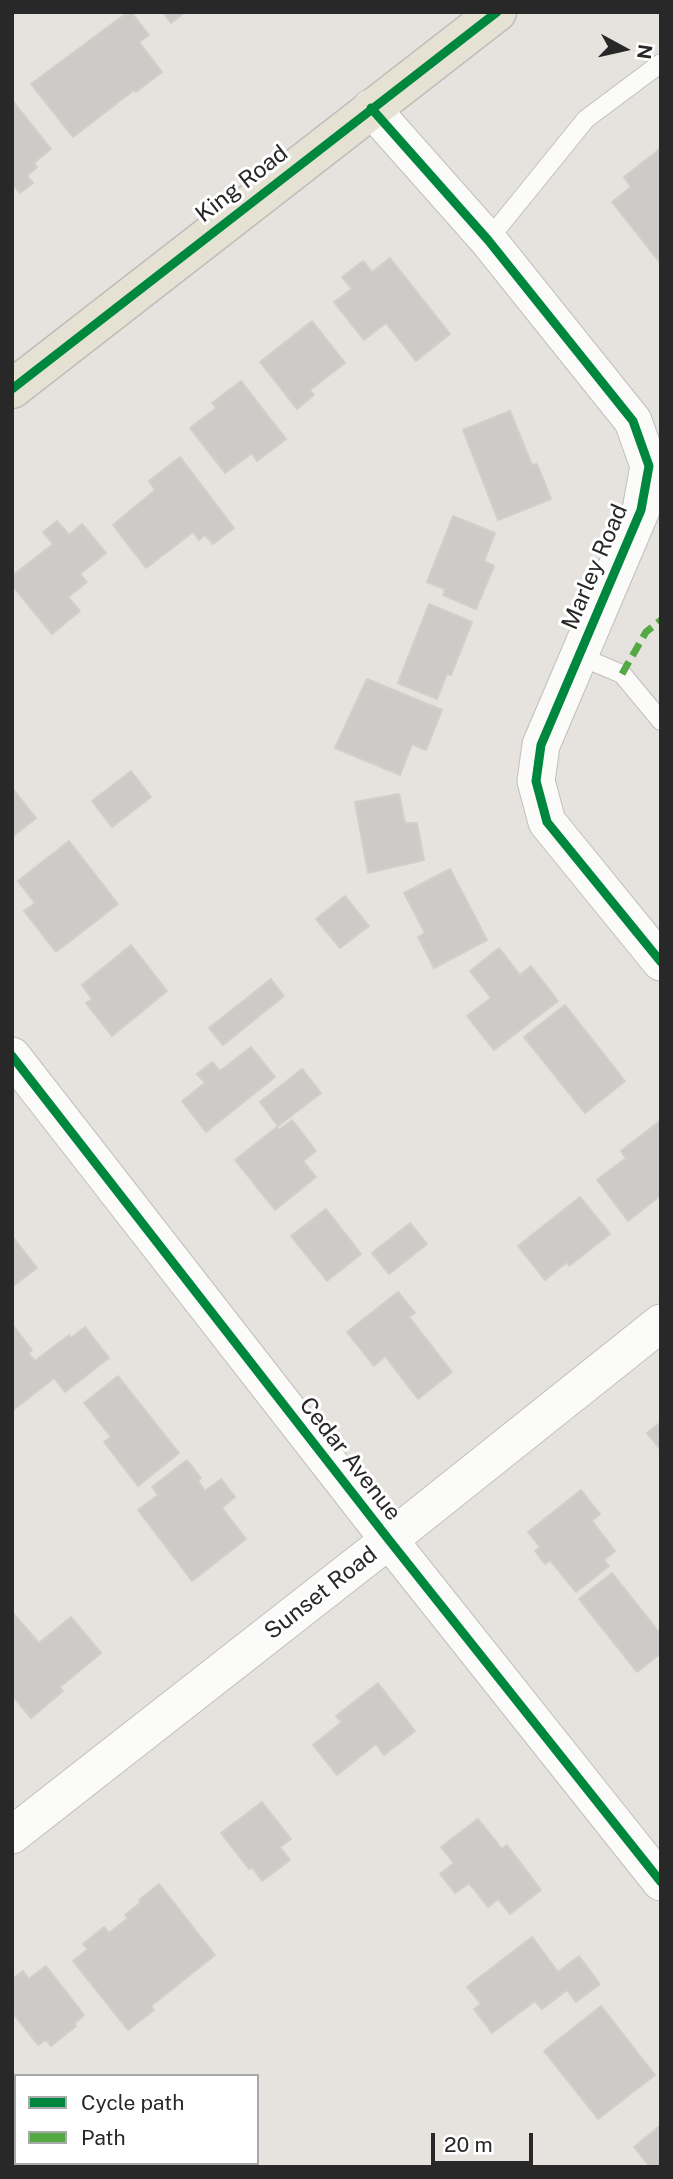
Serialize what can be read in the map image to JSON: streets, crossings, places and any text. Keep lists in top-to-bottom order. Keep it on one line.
{"streets":{"main road":["King Road"],"street":["Marley Road","Cedar Avenue","Sunset Road"]},"crossings":[["King Road","Marley Road"],["Cedar Avenue","Sunset Road"]],"legend":["Cycle path","Path"],"scale_bar":"20 m","north":"right"}
